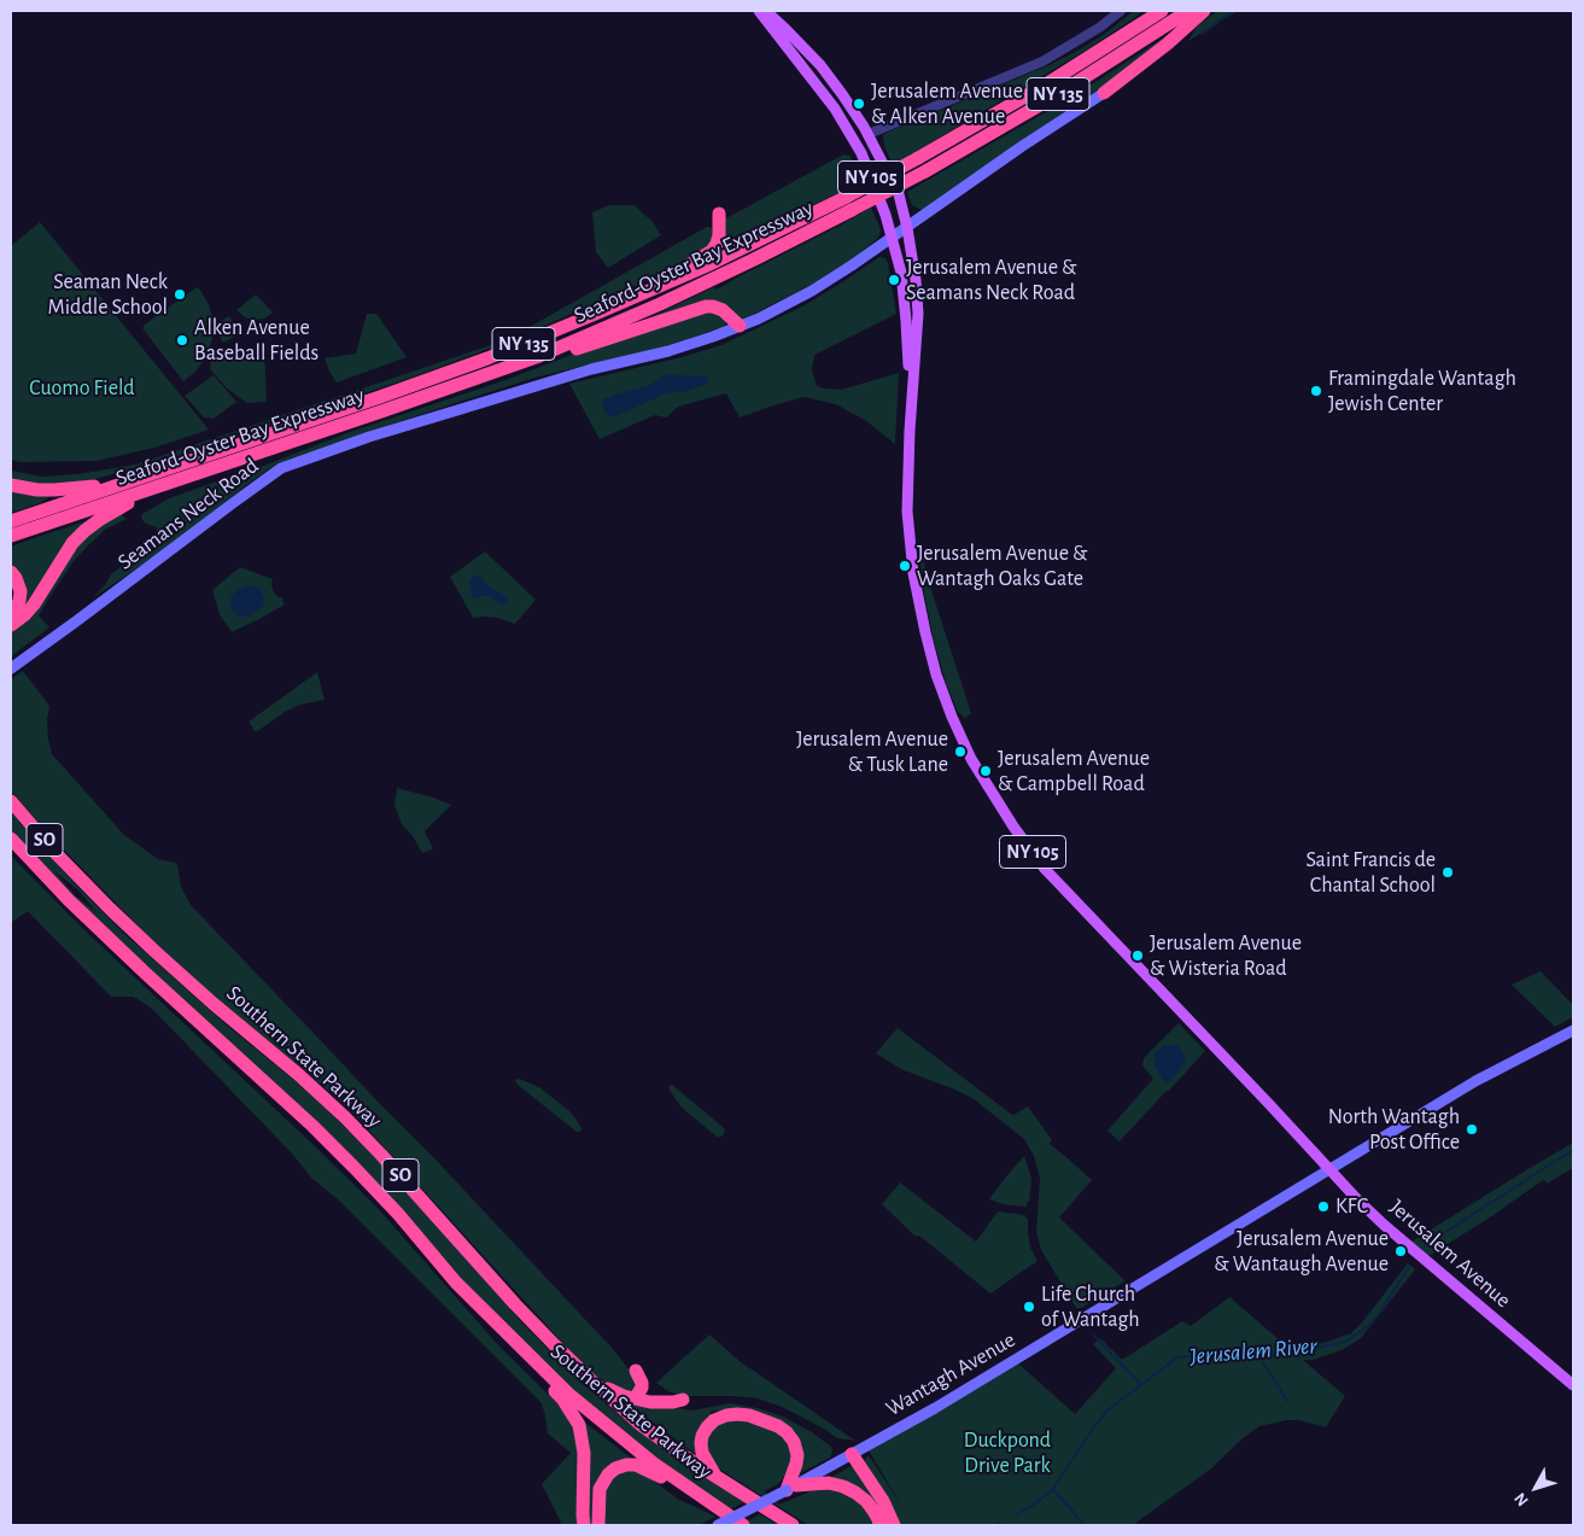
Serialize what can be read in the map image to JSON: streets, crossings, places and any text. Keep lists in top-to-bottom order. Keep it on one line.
{"streets":{"highway":["NY 135","Seaford-Oyster Bay Expressway","SO","Southern State Parkway"],"main road":["NY 105","Seamans Neck Road","Jerusalem Avenue","Wantagh Avenue"]},"crossings":[["Seamans Neck Road","Jerusalem Avenue"],["Jerusalem Avenue","Wantagh Avenue"]],"water":["Jerusalem River"],"parks":["Cuomo Field","Duckpond Drive Park"],"places":["Jerusalem Avenue & Alken Avenue","Jerusalem Avenue & Seamans Neck Road","Seaman Neck Middle School","Alken Avenue Baseball Fields","Framingdale Wantagh Jewish Center","Jerusalem Avenue & Wantagh Oaks Gate","Jerusalem Avenue & Tusk Lane","Jerusalem Avenue & Campbell Road","Saint Francis de Chantal School","Jerusalem Avenue & Wisteria Road","North Wantagh Post Office","KFC","Jerusalem Avenue & Wantaugh Avenue","Life Church of Wantagh"],"north":"bottom left"}
